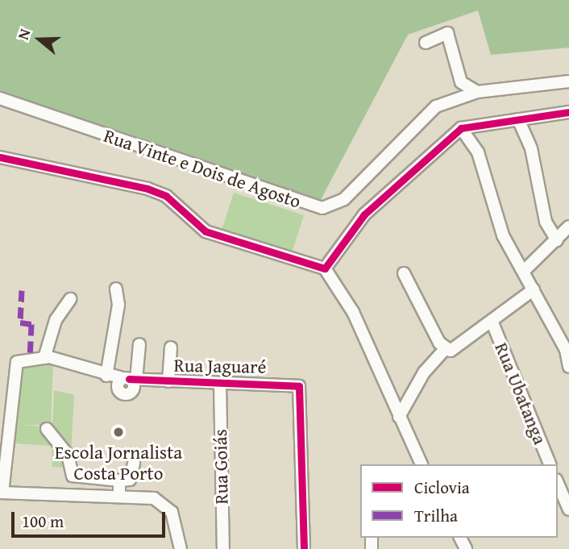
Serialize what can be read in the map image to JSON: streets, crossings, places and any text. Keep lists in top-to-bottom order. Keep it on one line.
{"streets":{"street":["Rua Vinte e Dois de Agosto","Rua Jaguaré","Rua Ubatanga","Rua Goiás"]},"crossings":[["Rua Jaguaré","Rua Goiás"]],"places":["Escola Jornalista Costa Porto"],"legend":["Ciclovia","Trilha"],"scale_bar":"100 m","north":"left"}
